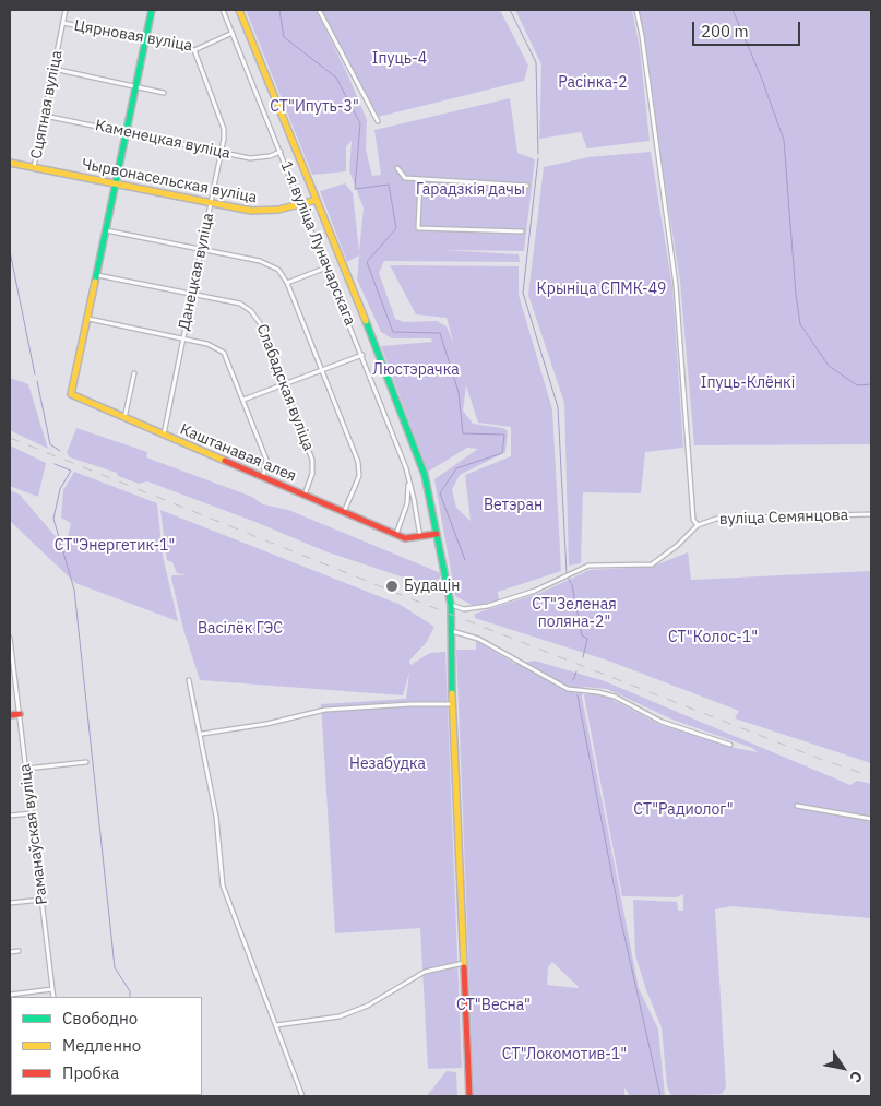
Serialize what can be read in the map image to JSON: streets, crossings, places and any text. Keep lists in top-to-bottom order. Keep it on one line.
{"streets":{"street":["Цярновая вуліца","Сцяпная вуліца","Каменецкая вуліца","Чырвонасельская вуліца","1-я вуліца Луначарскага","Данецкая вуліца","Слабадская вуліца","Каштанавая алея","вуліца Семянцова","Раманаўская вуліца"]},"crossings":[["Цярновая вуліца","Сцяпная вуліца"],["Цярновая вуліца","1-я вуліца Луначарскага"],["Цярновая вуліца","Данецкая вуліца"],["Сцяпная вуліца","Каменецкая вуліца"],["Сцяпная вуліца","Чырвонасельская вуліца"],["Каменецкая вуліца","1-я вуліца Луначарскага"],["Каменецкая вуліца","Данецкая вуліца"],["Чырвонасельская вуліца","1-я вуліца Луначарскага"],["Чырвонасельская вуліца","Данецкая вуліца"],["1-я вуліца Луначарскага","Каштанавая алея"],["Данецкая вуліца","Слабадская вуліца"],["Данецкая вуліца","Каштанавая алея"],["Слабадская вуліца","Каштанавая алея"]],"parks":["Іпуць-4","Расінка-2","СТ\"Ипуть-3\"","Гарадзкія дачы","Крыніца СПМК-49","Люстэрачка","Іпуць-Клёнкі","Ветэран","СТ\"Энергетик-1\"","СТ\"Зеленая поляна-2\"","Васілёк ГЭС","СТ\"Колос-1\"","Незабудка","СТ\"Радиолог\"","СТ\"Весна\"","СТ\"Локомотив-1\""],"places":["Будацін"],"legend":["Свободно","Медленно","Пробка"],"scale_bar":"200 m","north":"bottom right"}
